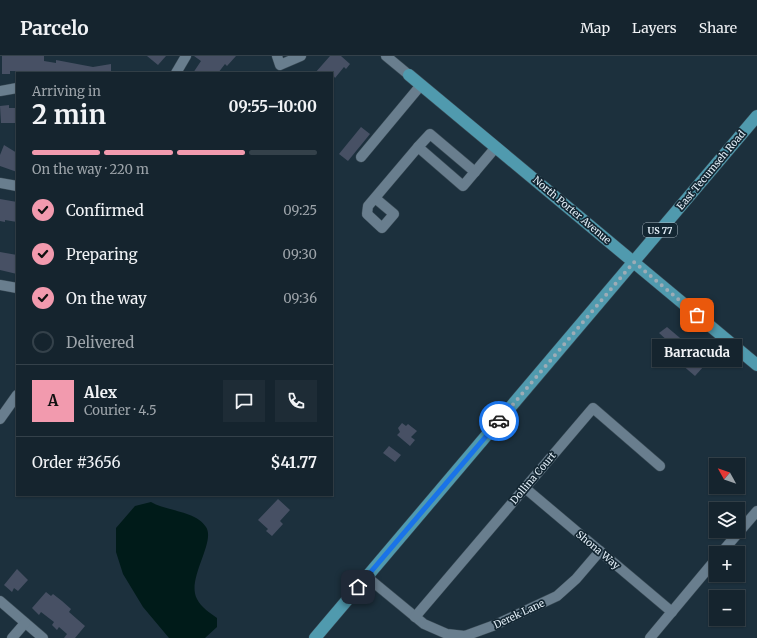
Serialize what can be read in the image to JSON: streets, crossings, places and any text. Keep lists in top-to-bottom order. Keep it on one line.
{"streets":{"main road":["East Tecumseh Road","North Porter Avenue","US 77"],"street":["Dollina Court","Shona Way","Derek Lane"]},"crossings":[["East Tecumseh Road","North Porter Avenue"],["East Tecumseh Road","US 77"],["North Porter Avenue","US 77"],["US 77","Derek Lane"],["Dollina Court","Shona Way"],["Dollina Court","Derek Lane"],["Shona Way","Derek Lane"]],"places":["Barracuda"],"north":"top left","page":{"header":"Parcelo","nav":["Map","Layers","Share"],"heading":["2 min","Arriving in","09:55–10:00"],"panel":["Alex","Courier · 4.5","Order #3656","$41.77"],"bar":"On the way · 220 m","list":[["Confirmed","09:25"],["Preparing","09:30"],["On the way","09:36"],"Delivered"],"bubble":"Barracuda","round":"A","map_buttons":["+","−"]}}
